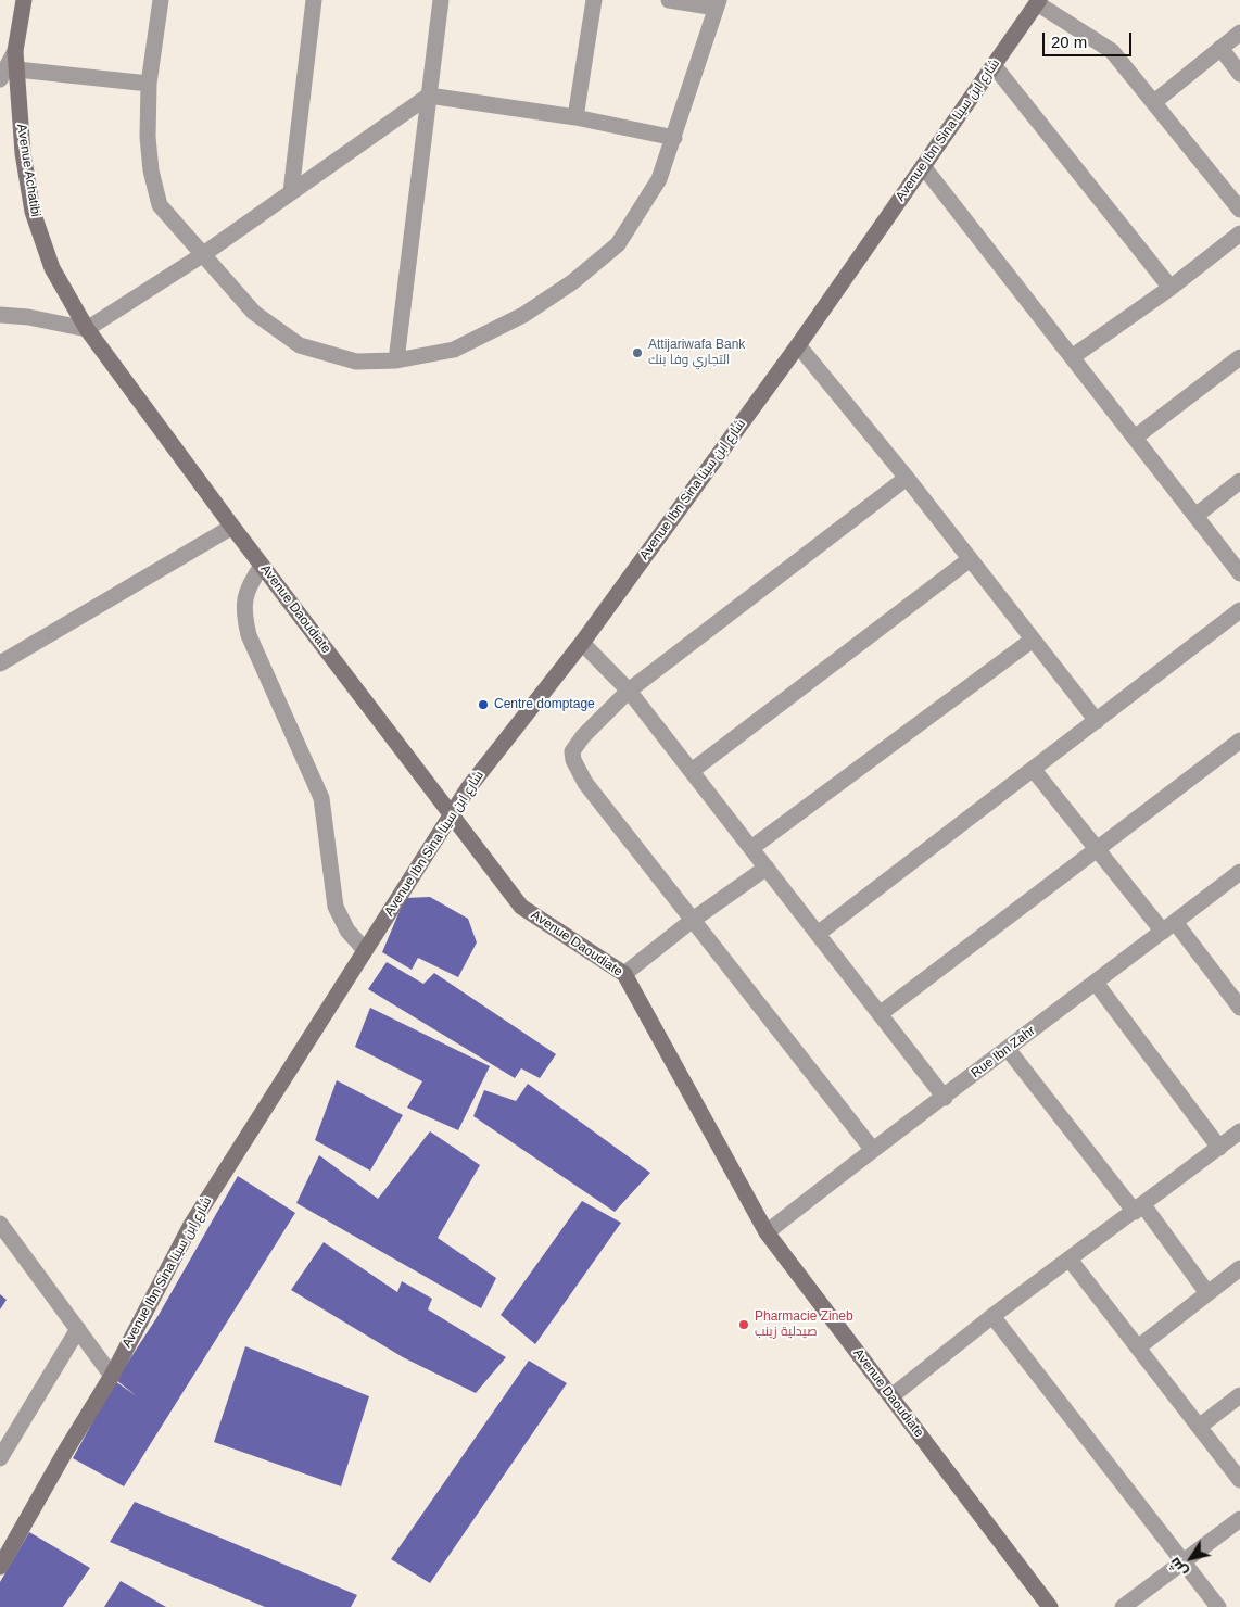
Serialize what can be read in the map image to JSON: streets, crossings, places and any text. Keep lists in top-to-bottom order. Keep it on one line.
{"streets":{"street":["Avenue Ibn Sina شارع ابن سينا","Avenue Achatibi","Avenue Daoudiate","Rue Ibn Zahr"]},"crossings":[["Avenue Ibn Sina شارع ابن سينا","Avenue Daoudiate"],["Avenue Achatibi","Avenue Daoudiate"],["Avenue Daoudiate","Rue Ibn Zahr"]],"places":["Attijariwafa Bank التجاري وفا بنك","Centre domptage","Pharmacie Zineb صيدلية زينب"],"scale_bar":"20 m","north":"bottom left"}
